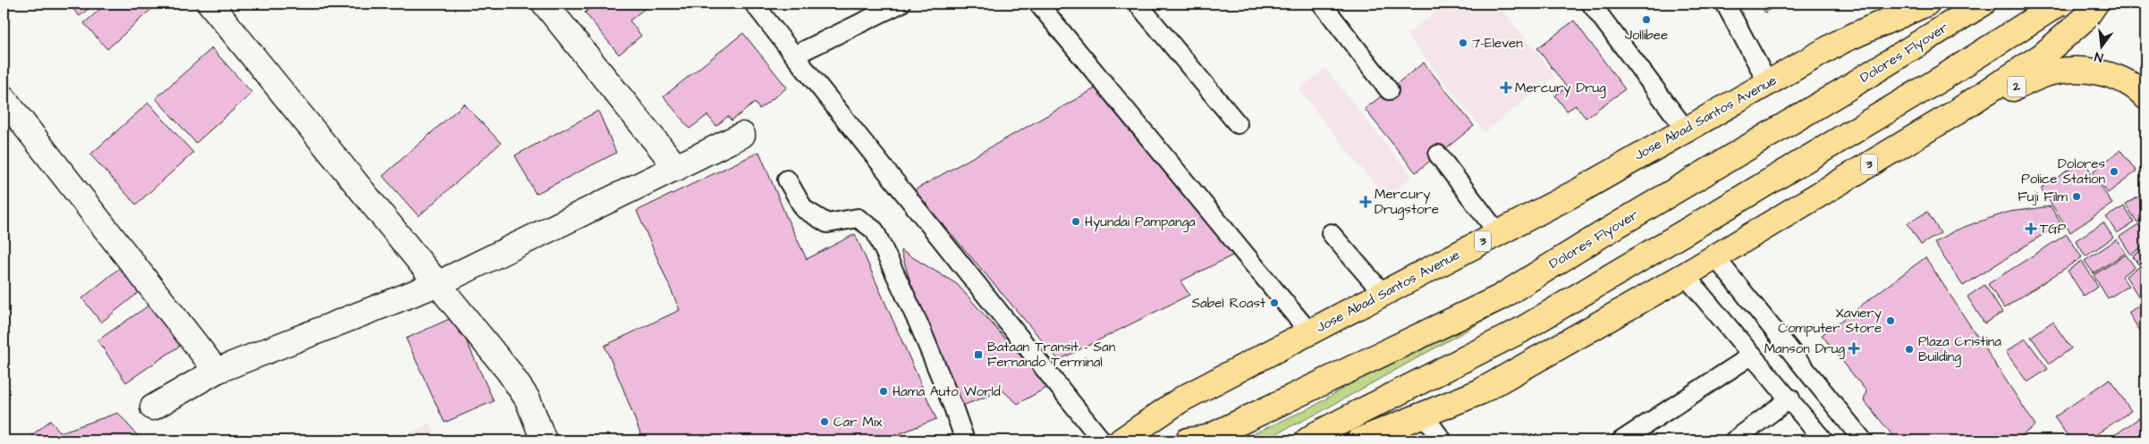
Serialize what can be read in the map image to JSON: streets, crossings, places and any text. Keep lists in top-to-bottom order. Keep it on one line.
{"streets":{"highway":["Dolores Flyover","2","Jose Abad Santos Avenue","3"]},"crossings":[["2","3"]],"places":{"other":["Jollibee","7-Eleven","Dolores Police Station","Fuji Film","Hyundai Pampanga","Sabel Roast","Xaviery Computer Store","Plaza Cristina Building","Hama Auto World","Car Mix"],"health":["Mercury Drug","Mercury Drugstore","TGP","Manson Drug"],"transit":["Bataan Transit - San Fernando Terminal"]},"north":"bottom"}
